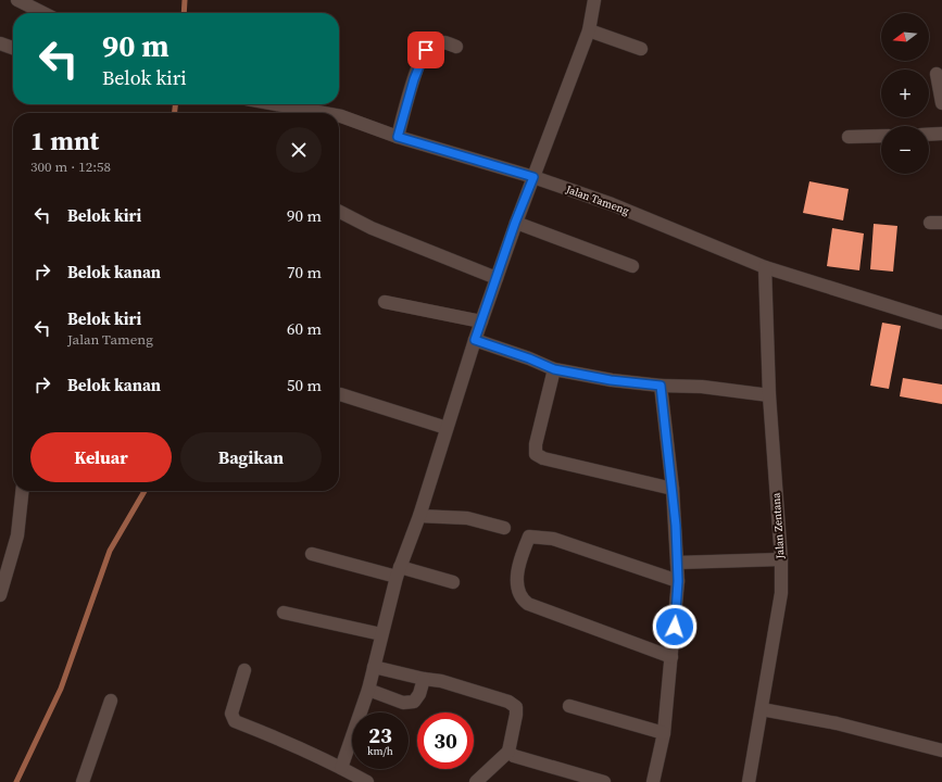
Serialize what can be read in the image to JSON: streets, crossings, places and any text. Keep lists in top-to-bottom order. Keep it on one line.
{"streets":{"street":["Jalan Tameng","Jalan Zentana"]},"crossings":[["Jalan Tameng","Jalan Zentana"]],"north":"left","page":{"map_buttons":["+","−"],"turn":["90 m","Belok kiri"],"heading":["1 mnt","300 m · 12:58"],"list":[{"name":"Belok kiri","value":"90 m"},{"name":"Belok kanan","value":"70 m"},{"name":"Belok kiri","note":"Jalan Tameng","value":"60 m"},{"name":"Belok kanan","value":"50 m"}],"buttons":["Keluar","Bagikan"],"speed":"23 km/h","limit":"30"}}
